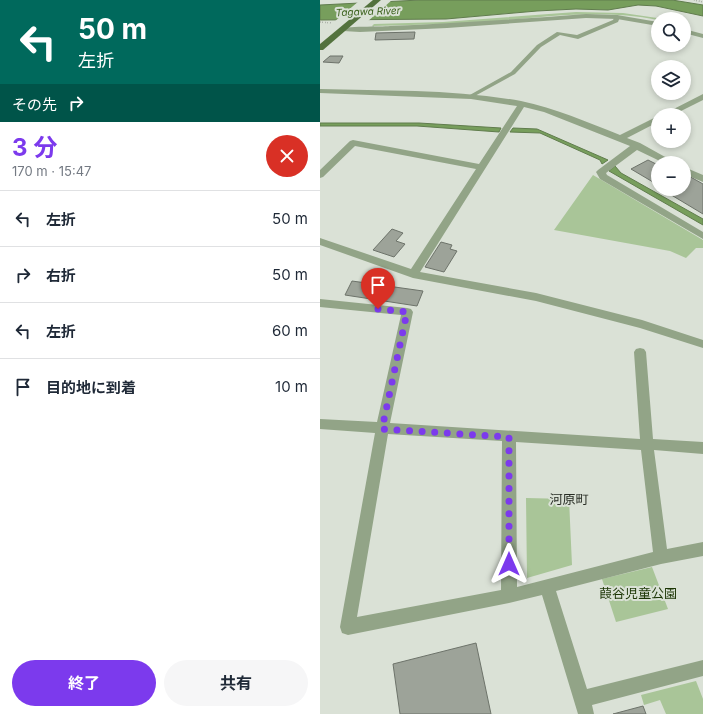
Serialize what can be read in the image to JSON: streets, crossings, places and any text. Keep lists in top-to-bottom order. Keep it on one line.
{"districts":["河原町"],"water":["Tagawa River"],"parks":["葭谷児童公園"],"page":{"turn":["50 m","左折"],"map_buttons":["+","−"],"then":"その先","heading":["3 分","170 m · 15:47"],"list":[{"name":"左折","value":"50 m"},{"name":"右折","value":"50 m"},{"name":"左折","value":"60 m"},{"name":"目的地に到着","value":"10 m"}],"buttons":["終了","共有"]}}
